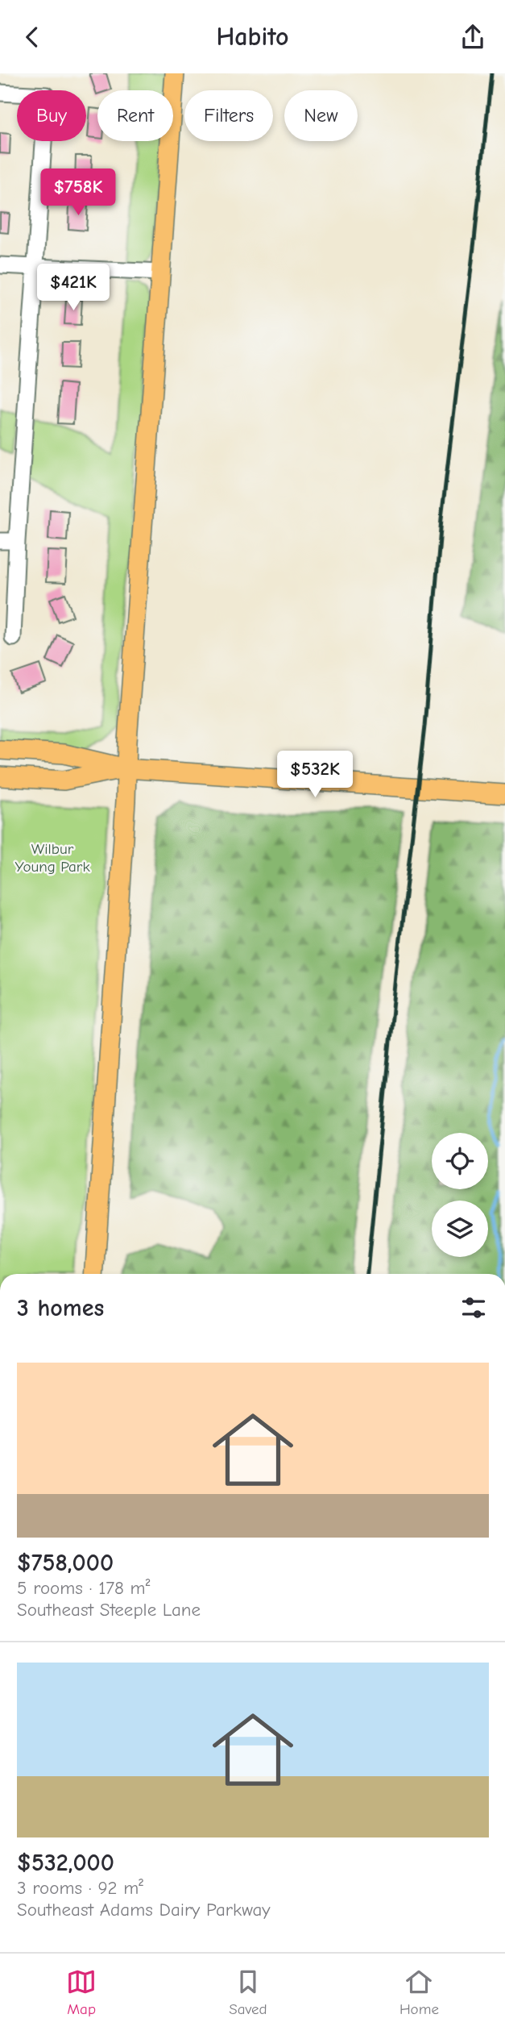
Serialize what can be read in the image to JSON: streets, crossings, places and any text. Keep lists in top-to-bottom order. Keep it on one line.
{"parks":["Wilbur Young Park"],"page":{"header":"Habito","chip":["Buy","Rent","Filters","New"],"price":["$758K","$421K","$532K"],"heading":"3 homes","list":[{"name":"$758,000","note":"5 rooms · 178 m² · Southeast Steeple Lane"},{"name":"$532,000","note":"3 rooms · 92 m² · Southeast Adams Dairy Parkway"}],"tabs":["Map","Saved","Home"]}}
